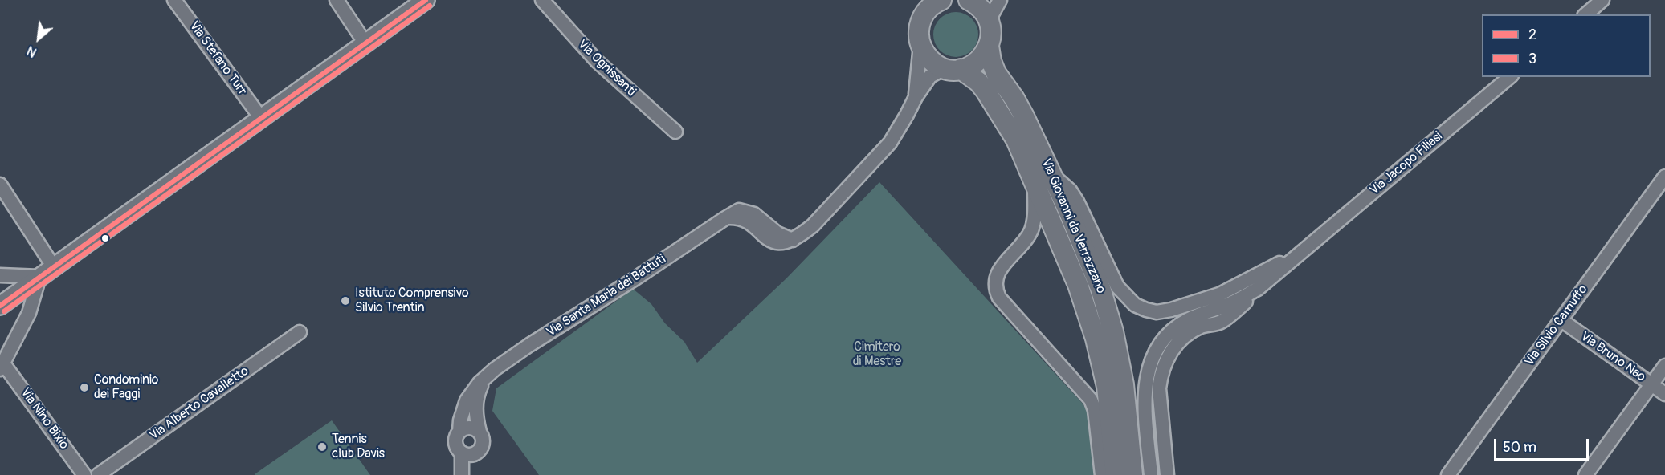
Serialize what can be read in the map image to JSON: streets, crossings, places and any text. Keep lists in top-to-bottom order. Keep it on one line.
{"streets":{"main road":["Via Giovanni da Verrazzano"],"street":["Via Stefano Turr","Via Ognissanti","Via Jacopo Filiasi","Via Santa Maria dei Battuti","Via Silvio Camuffo","Via Bruno Nao","Via Alberto Cavalletto","Via Nino Bixio"]},"crossings":[["Via Silvio Camuffo","Via Bruno Nao"]],"parks":["Cimitero di Mestre"],"places":["Istituto Comprensivo Silvio Trentin","Condominio dei Faggi","Tennis club Davis"],"lines":["transit line 2","transit line 3"],"legend":["2","3"],"scale_bar":"50 m","north":"bottom left"}
